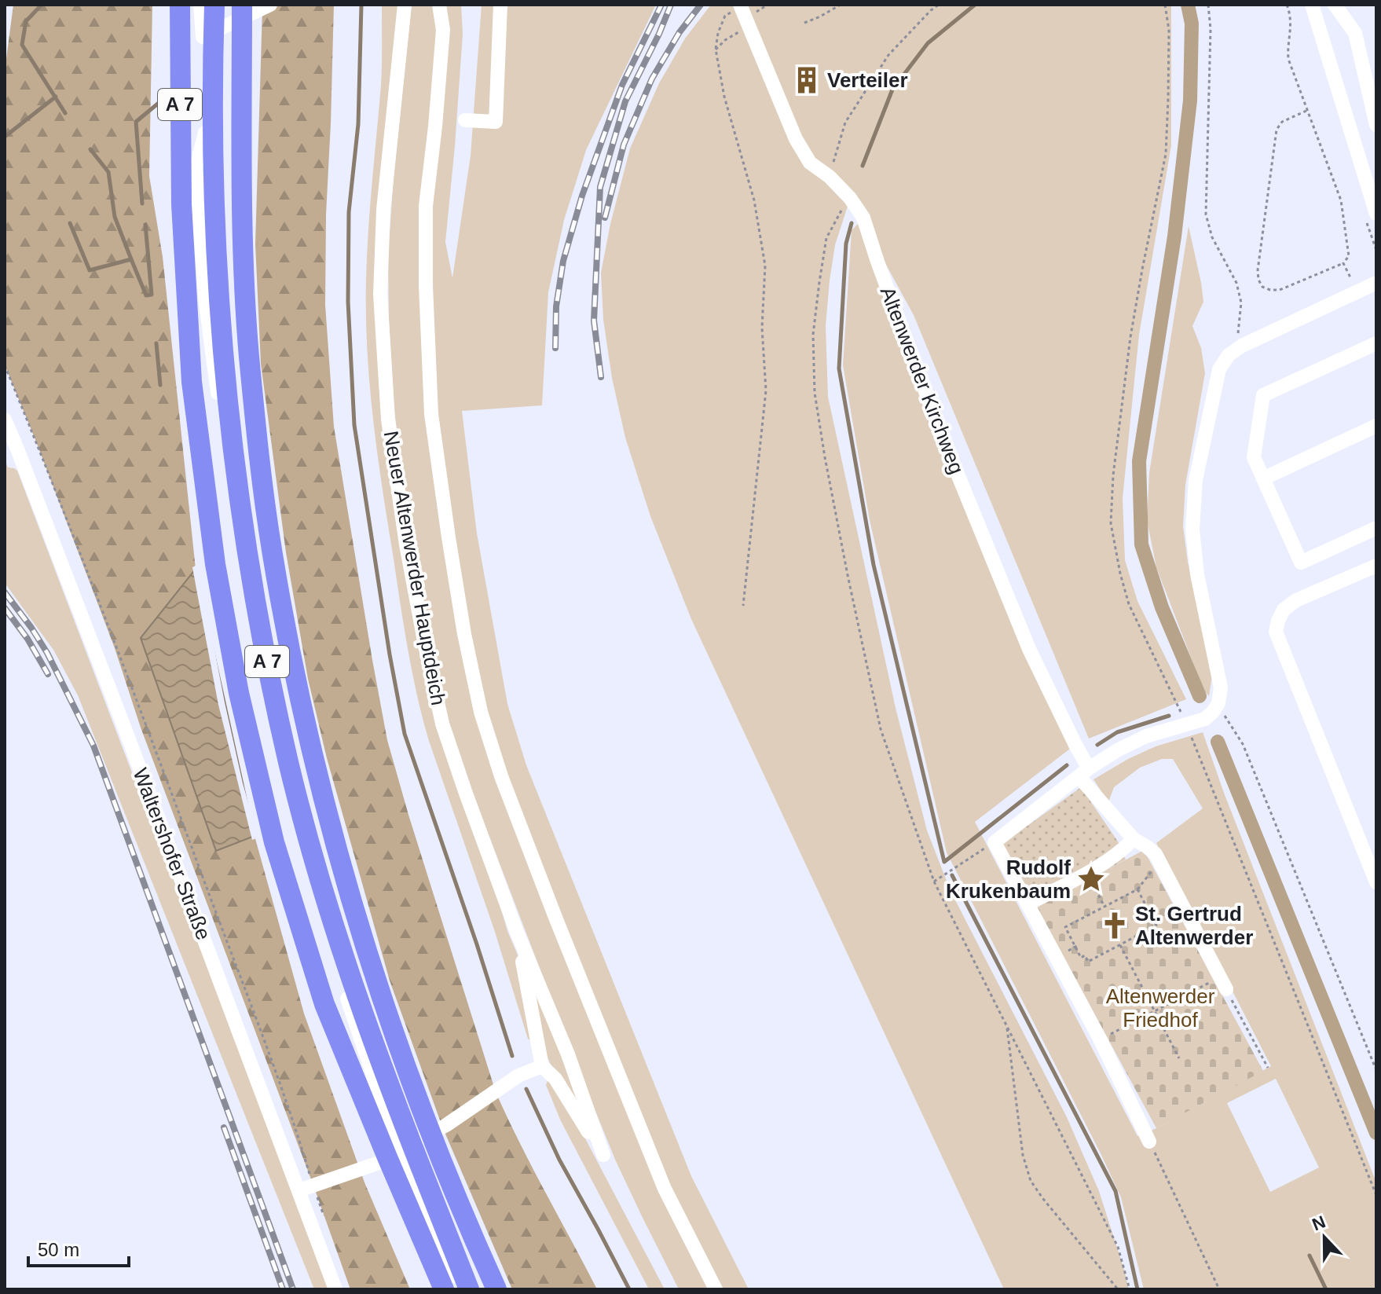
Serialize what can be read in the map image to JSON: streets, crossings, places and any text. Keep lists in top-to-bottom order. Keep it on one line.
{"streets":{"highway":["A 7"],"street":["Altenwerder Kirchweg","Neuer Altenwerder Hauptdeich","Waltershofer Straße"]},"parks":["Altenwerder Friedhof"],"places":{"building":["Verteiler"],"place":["Rudolf Krukenbaum"],"church":["St. Gertrud Altenwerder"]},"scale_bar":"50 m","north":"top"}
